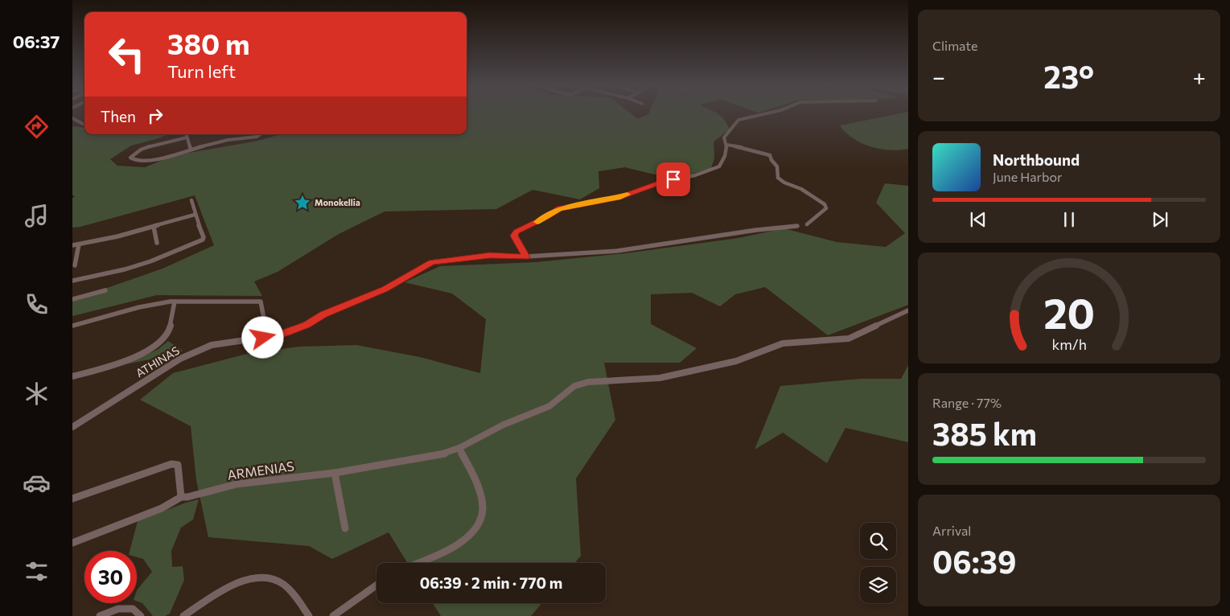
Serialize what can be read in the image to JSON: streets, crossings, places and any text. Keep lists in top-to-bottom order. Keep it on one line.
{"streets":{"street":["ATHINAS","ARMENIAS"]},"places":{"place":["Monokellia"]},"page":{"tabs":"06:37","tile":["Climate",["Range · 77%","385 km"],["Arrival","06:39"]],"turn":["380 m","Turn left"],"heat":["−","23°","+"],"then":"Then","song":["Northbound","June Harbor"],"limit":"30","trip":"06:39 · 2 min · 770 m","gauge":["20","km/h"]}}
